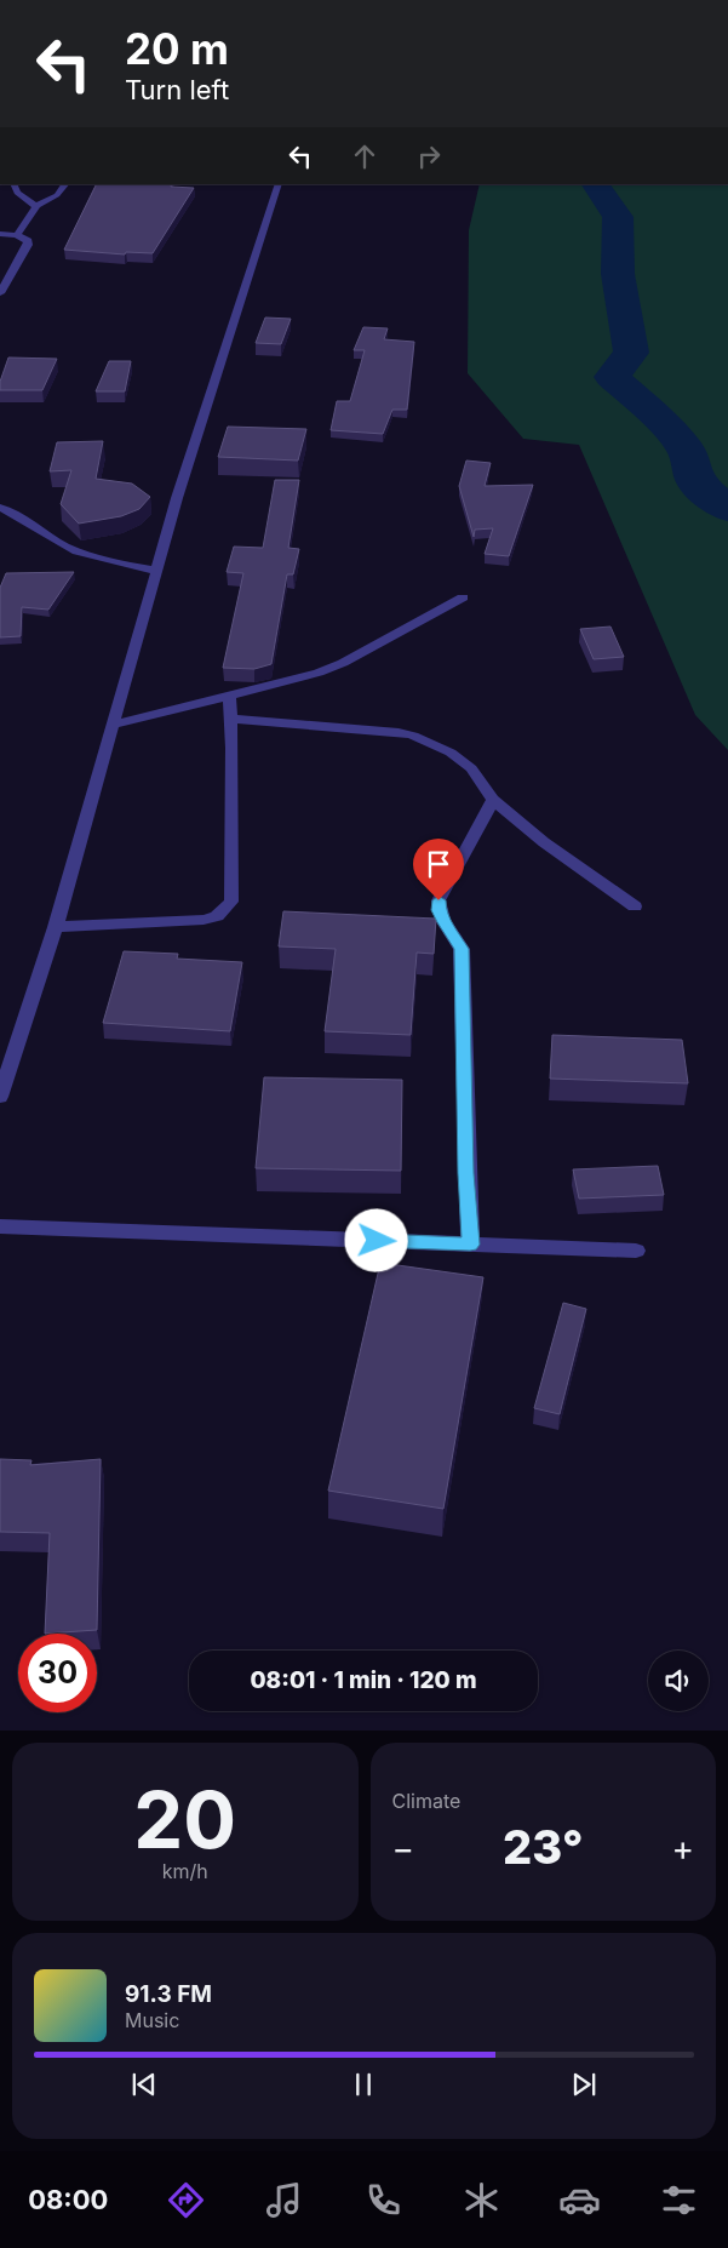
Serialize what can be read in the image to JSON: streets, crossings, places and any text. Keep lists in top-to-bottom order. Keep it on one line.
{"page":{"turn":["20 m","Turn left"],"limit":"30","trip":"08:01 · 1 min · 120 m","tile":[["20","km/h"],"Climate"],"heat":["−","23°","+"],"song":["91.3 FM","Music"],"tabs":"08:00"}}
